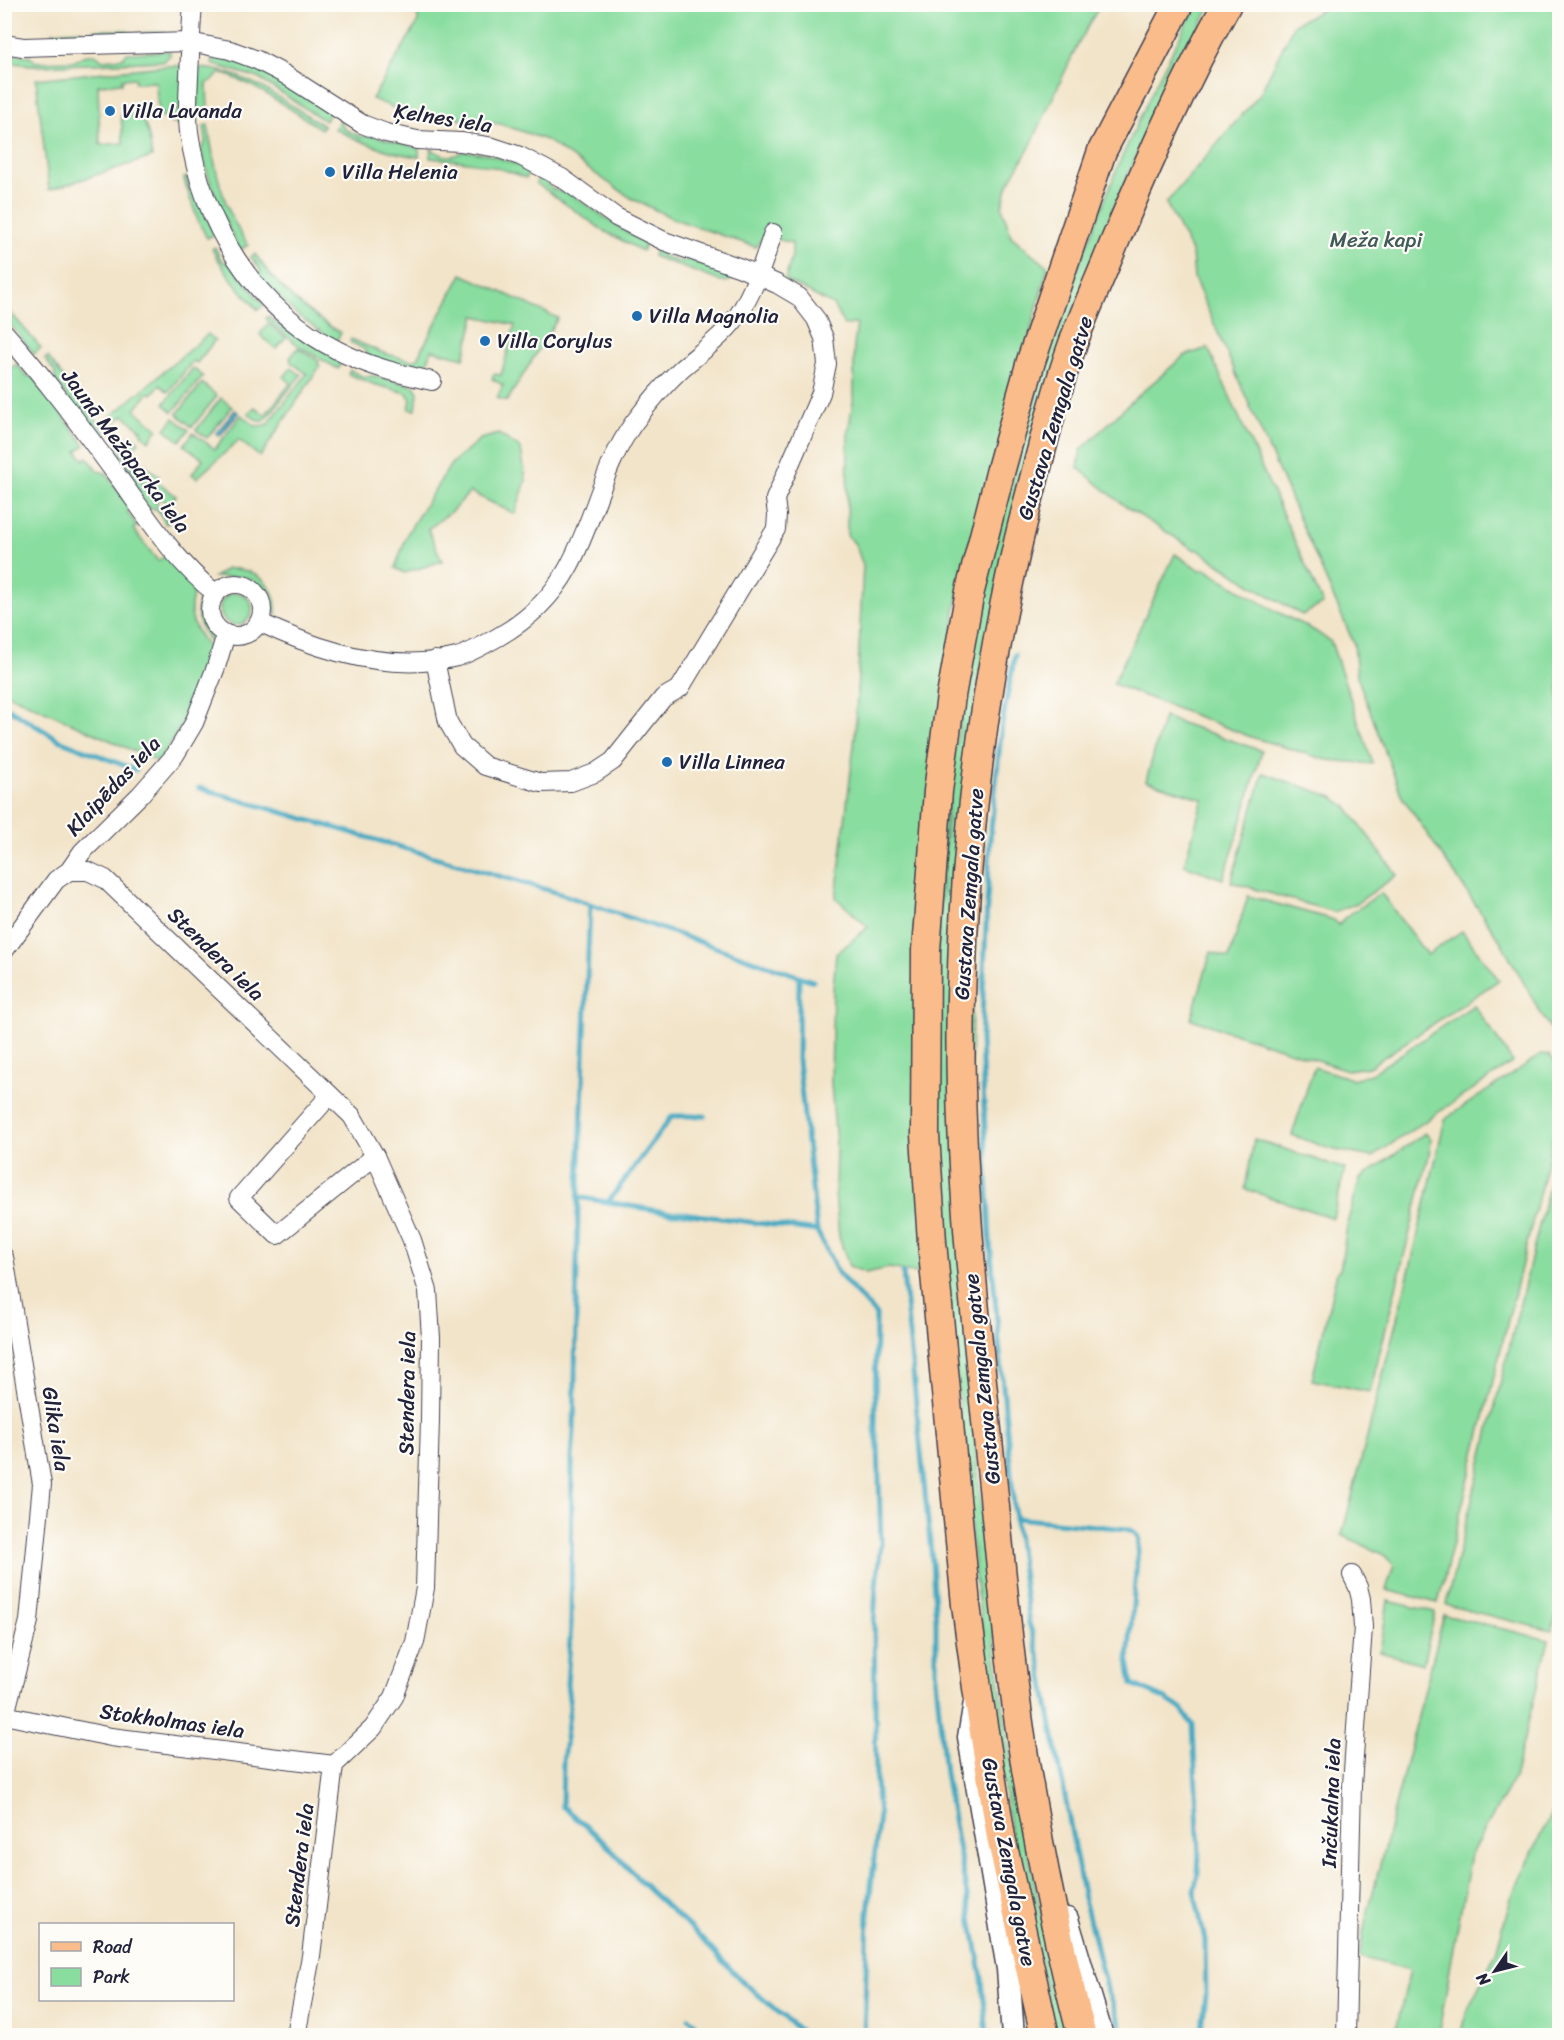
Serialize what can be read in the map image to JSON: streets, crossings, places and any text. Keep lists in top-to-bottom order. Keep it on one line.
{"streets":{"main road":["Gustava Zemgala gatve"],"street":["Ķelnes iela","Jaunā Mežaparka iela","Klaipēdas iela","Stendera iela","Glika iela","Stokholmas iela","Inčukalna iela"]},"crossings":[["Jaunā Mežaparka iela","Klaipēdas iela"],["Klaipēdas iela","Stendera iela"],["Stendera iela","Stokholmas iela"],["Glika iela","Stokholmas iela"]],"parks":["Meža kapi"],"places":["Villa Lavanda","Villa Helenia","Villa Magnolia","Villa Corylus","Villa Linnea"],"legend":["Road","Park"],"north":"bottom left"}
